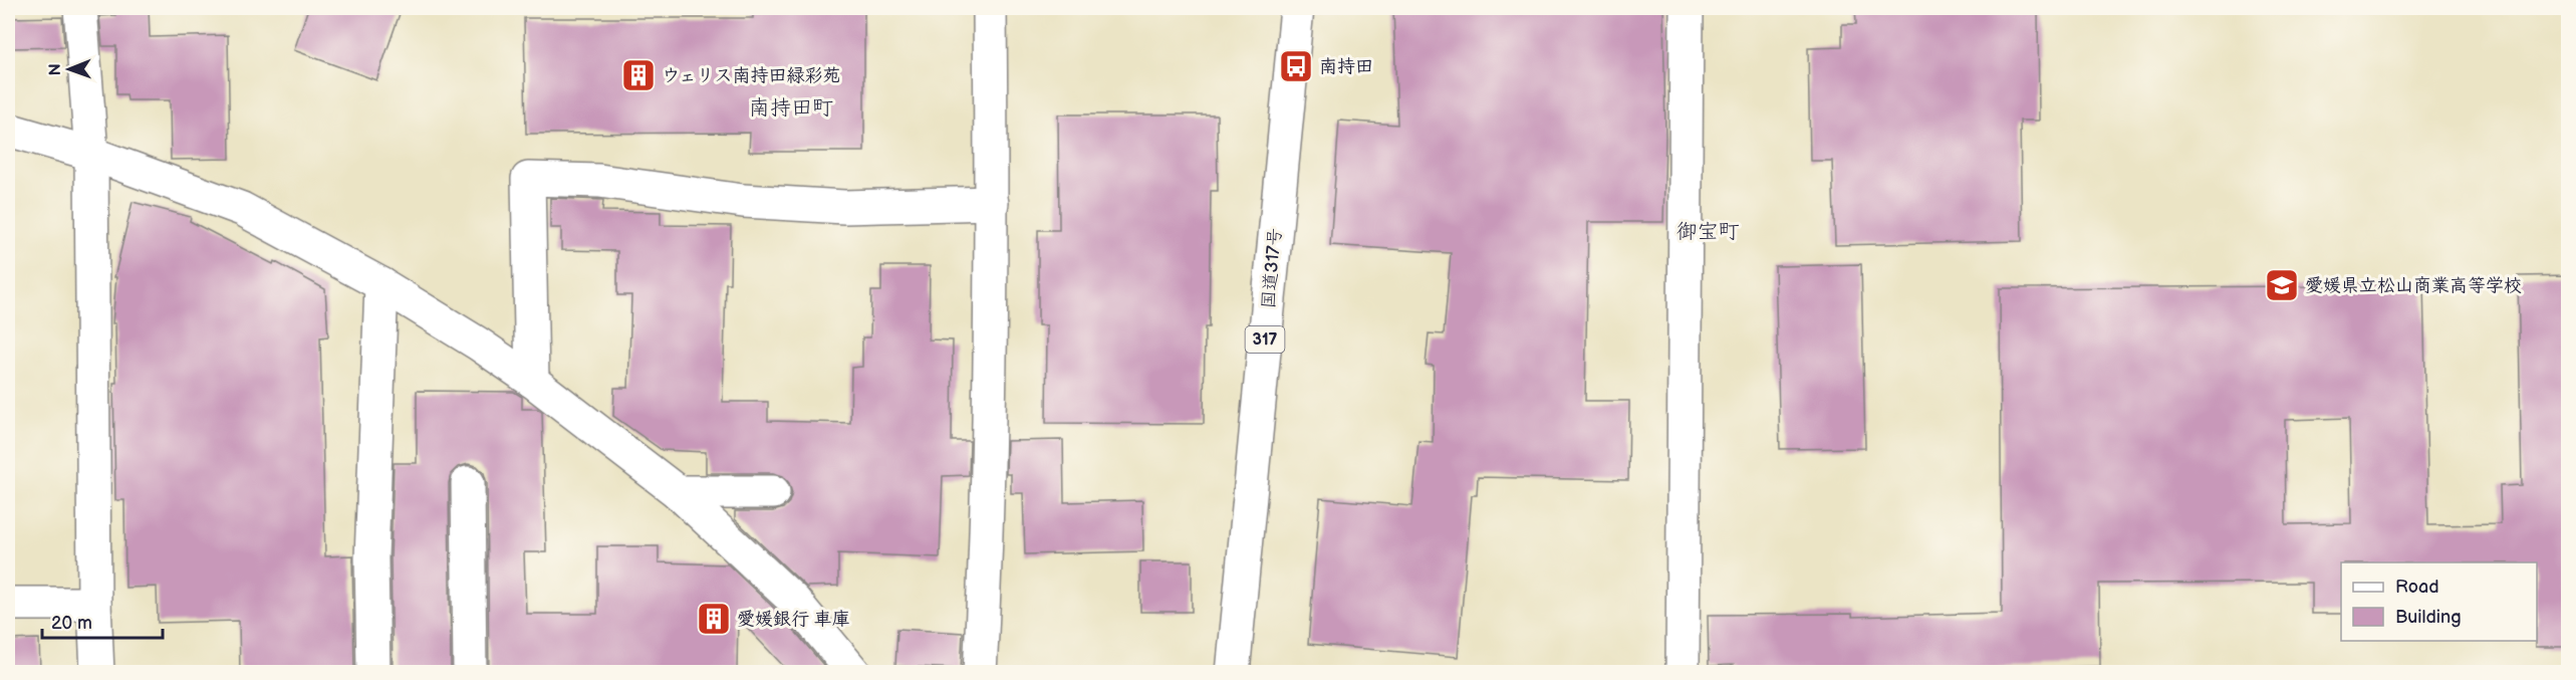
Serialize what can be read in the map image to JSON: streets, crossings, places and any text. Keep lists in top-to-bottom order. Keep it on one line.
{"streets":{"main road":["国道317号","317"]},"districts":["南持田町","御宝町"],"places":{"bus stop":["南持田"],"building":["ウェリス南持田緑彩苑","愛媛銀行 車庫"],"school or university":["愛媛県立松山商業高等学校"]},"legend":["Road","Building"],"scale_bar":"20 m","north":"left"}
